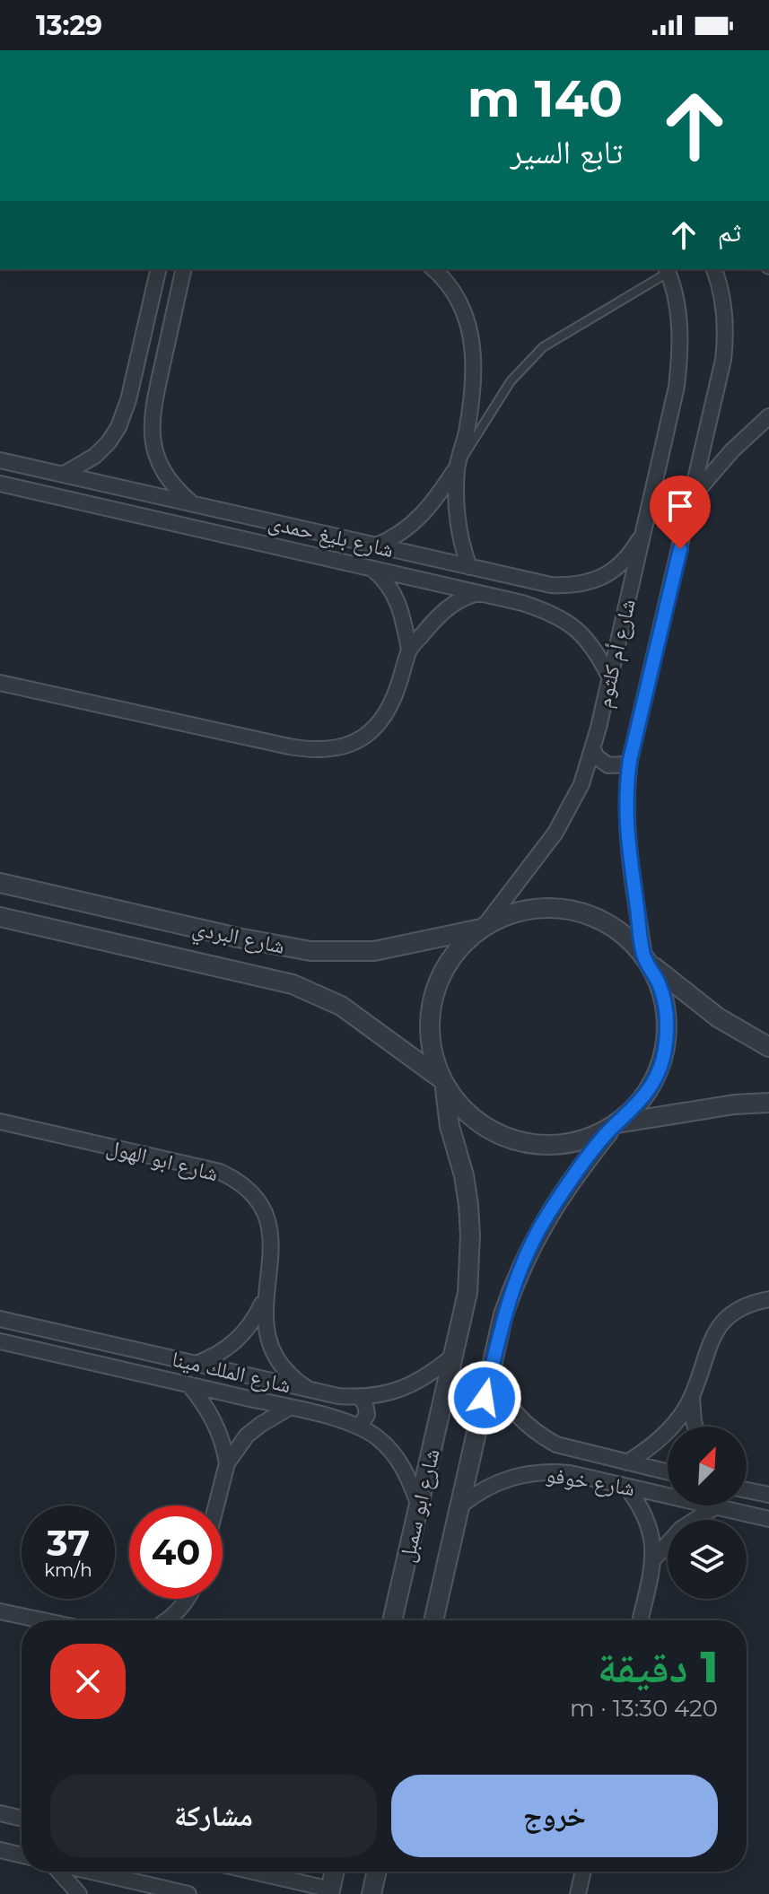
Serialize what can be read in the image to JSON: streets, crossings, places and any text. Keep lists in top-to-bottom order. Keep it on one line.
{"streets":{"street":["شارع بليغ حمدى","شارع أم كلثوم","شارع البردي","شارع ابو الهول","شارع الملك مينا","شارع خوفو","شارع ابو سمبل"]},"crossings":[["شارع بليغ حمدى","شارع أم كلثوم"],["شارع أم كلثوم","شارع البردي"],["شارع أم كلثوم","شارع ابو سمبل"],["شارع البردي","شارع ابو سمبل"],["شارع ابو الهول","شارع الملك مينا"],["شارع الملك مينا","شارع ابو سمبل"],["شارع خوفو","شارع ابو سمبل"]],"north":"top right","page":{"status":"13:29","turn":["140 m","تابع السير"],"then":"ثم","speed":"37 km/h","limit":"40","heading":["1 دقيقة","420 m · 13:30"],"buttons":["خروج","مشاركة"]}}
